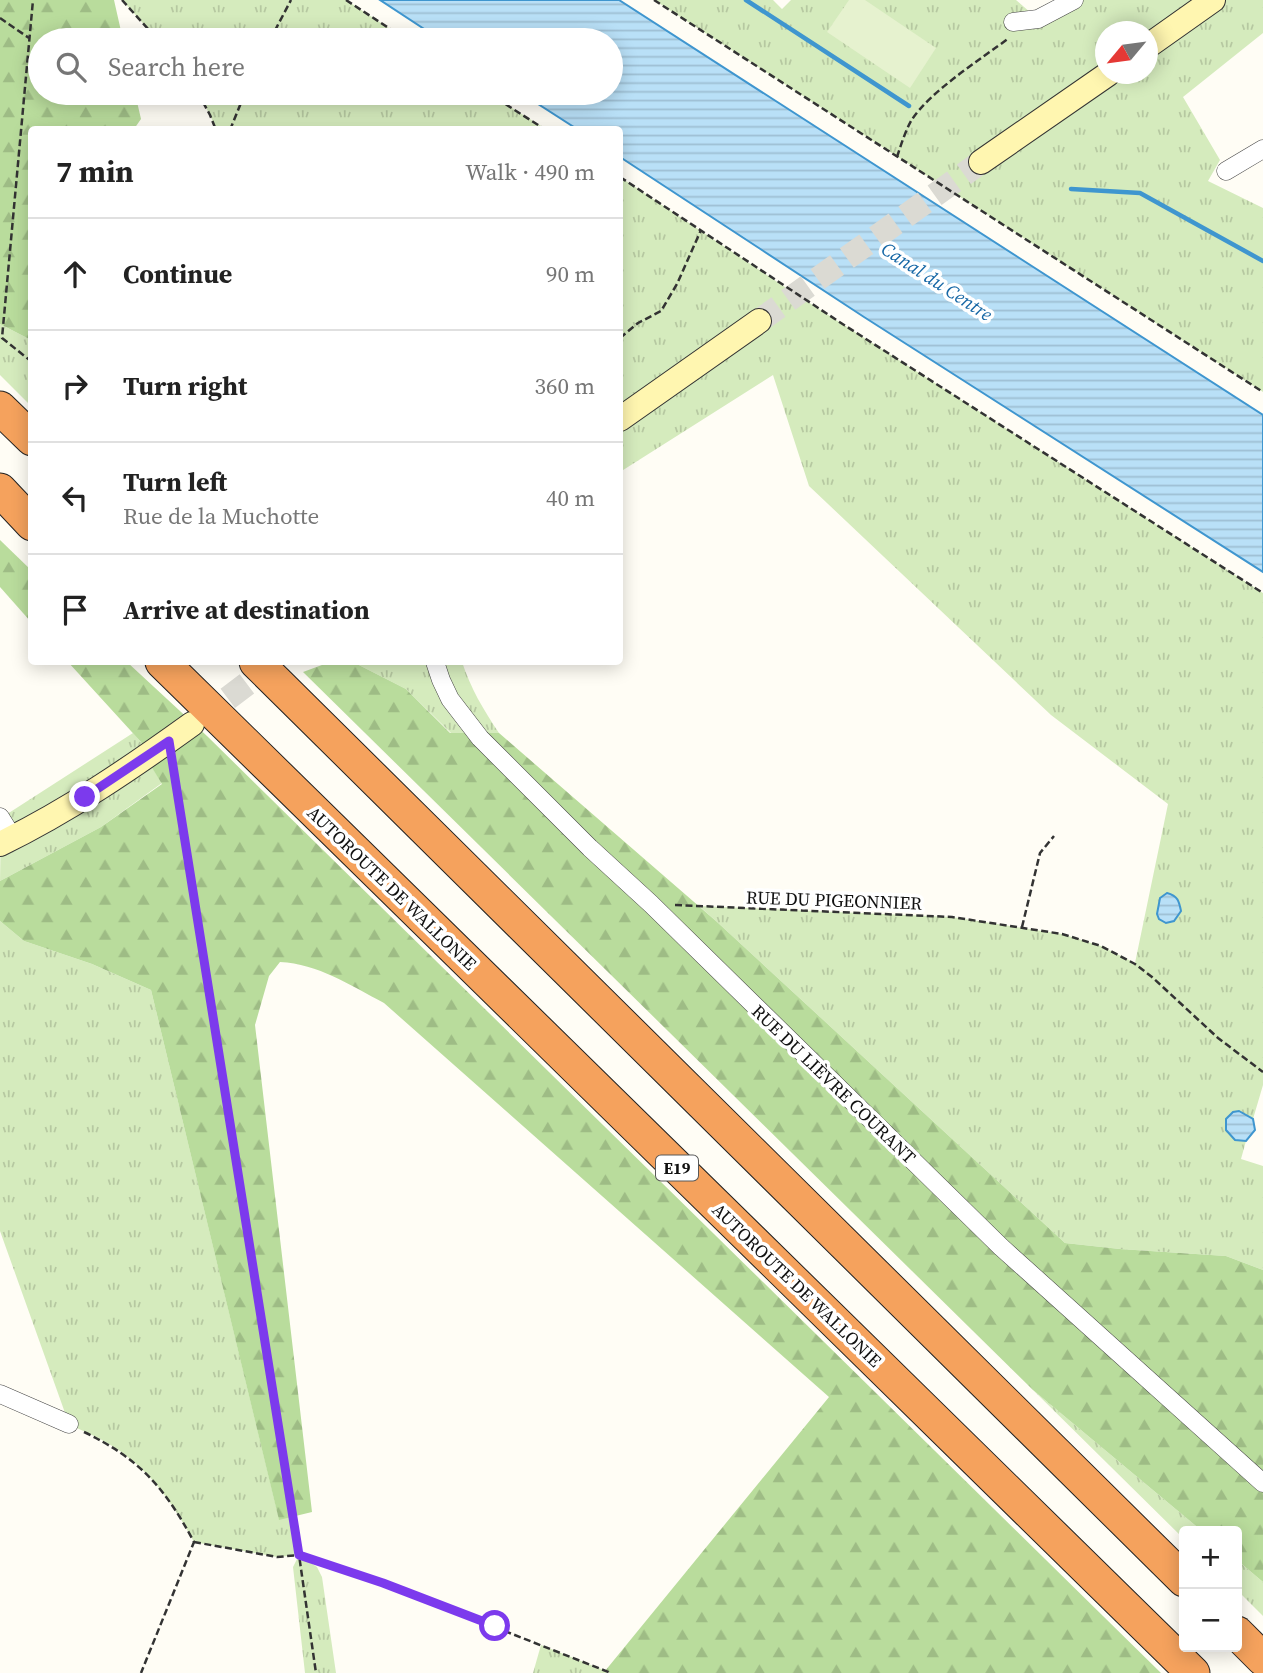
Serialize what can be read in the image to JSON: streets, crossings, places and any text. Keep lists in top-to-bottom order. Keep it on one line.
{"streets":{"highway":["AUTOROUTE DE WALLONIE","E19"],"street":["RUE DU LIÈVRE COURANT"],"path":["RUE DU PIGEONNIER"]},"crossings":[["RUE DU PIGEONNIER","RUE DU LIÈVRE COURANT"]],"water":["Canal du Centre"],"north":"bottom left","page":{"search":"Search here","heading":["7 min","Walk · 490 m"],"list":[["Continue","90 m"],["Turn right","360 m"],["Turn left","Rue de la Muchotte","40 m"],"Arrive at destination"],"map_buttons":["+","−"]}}
